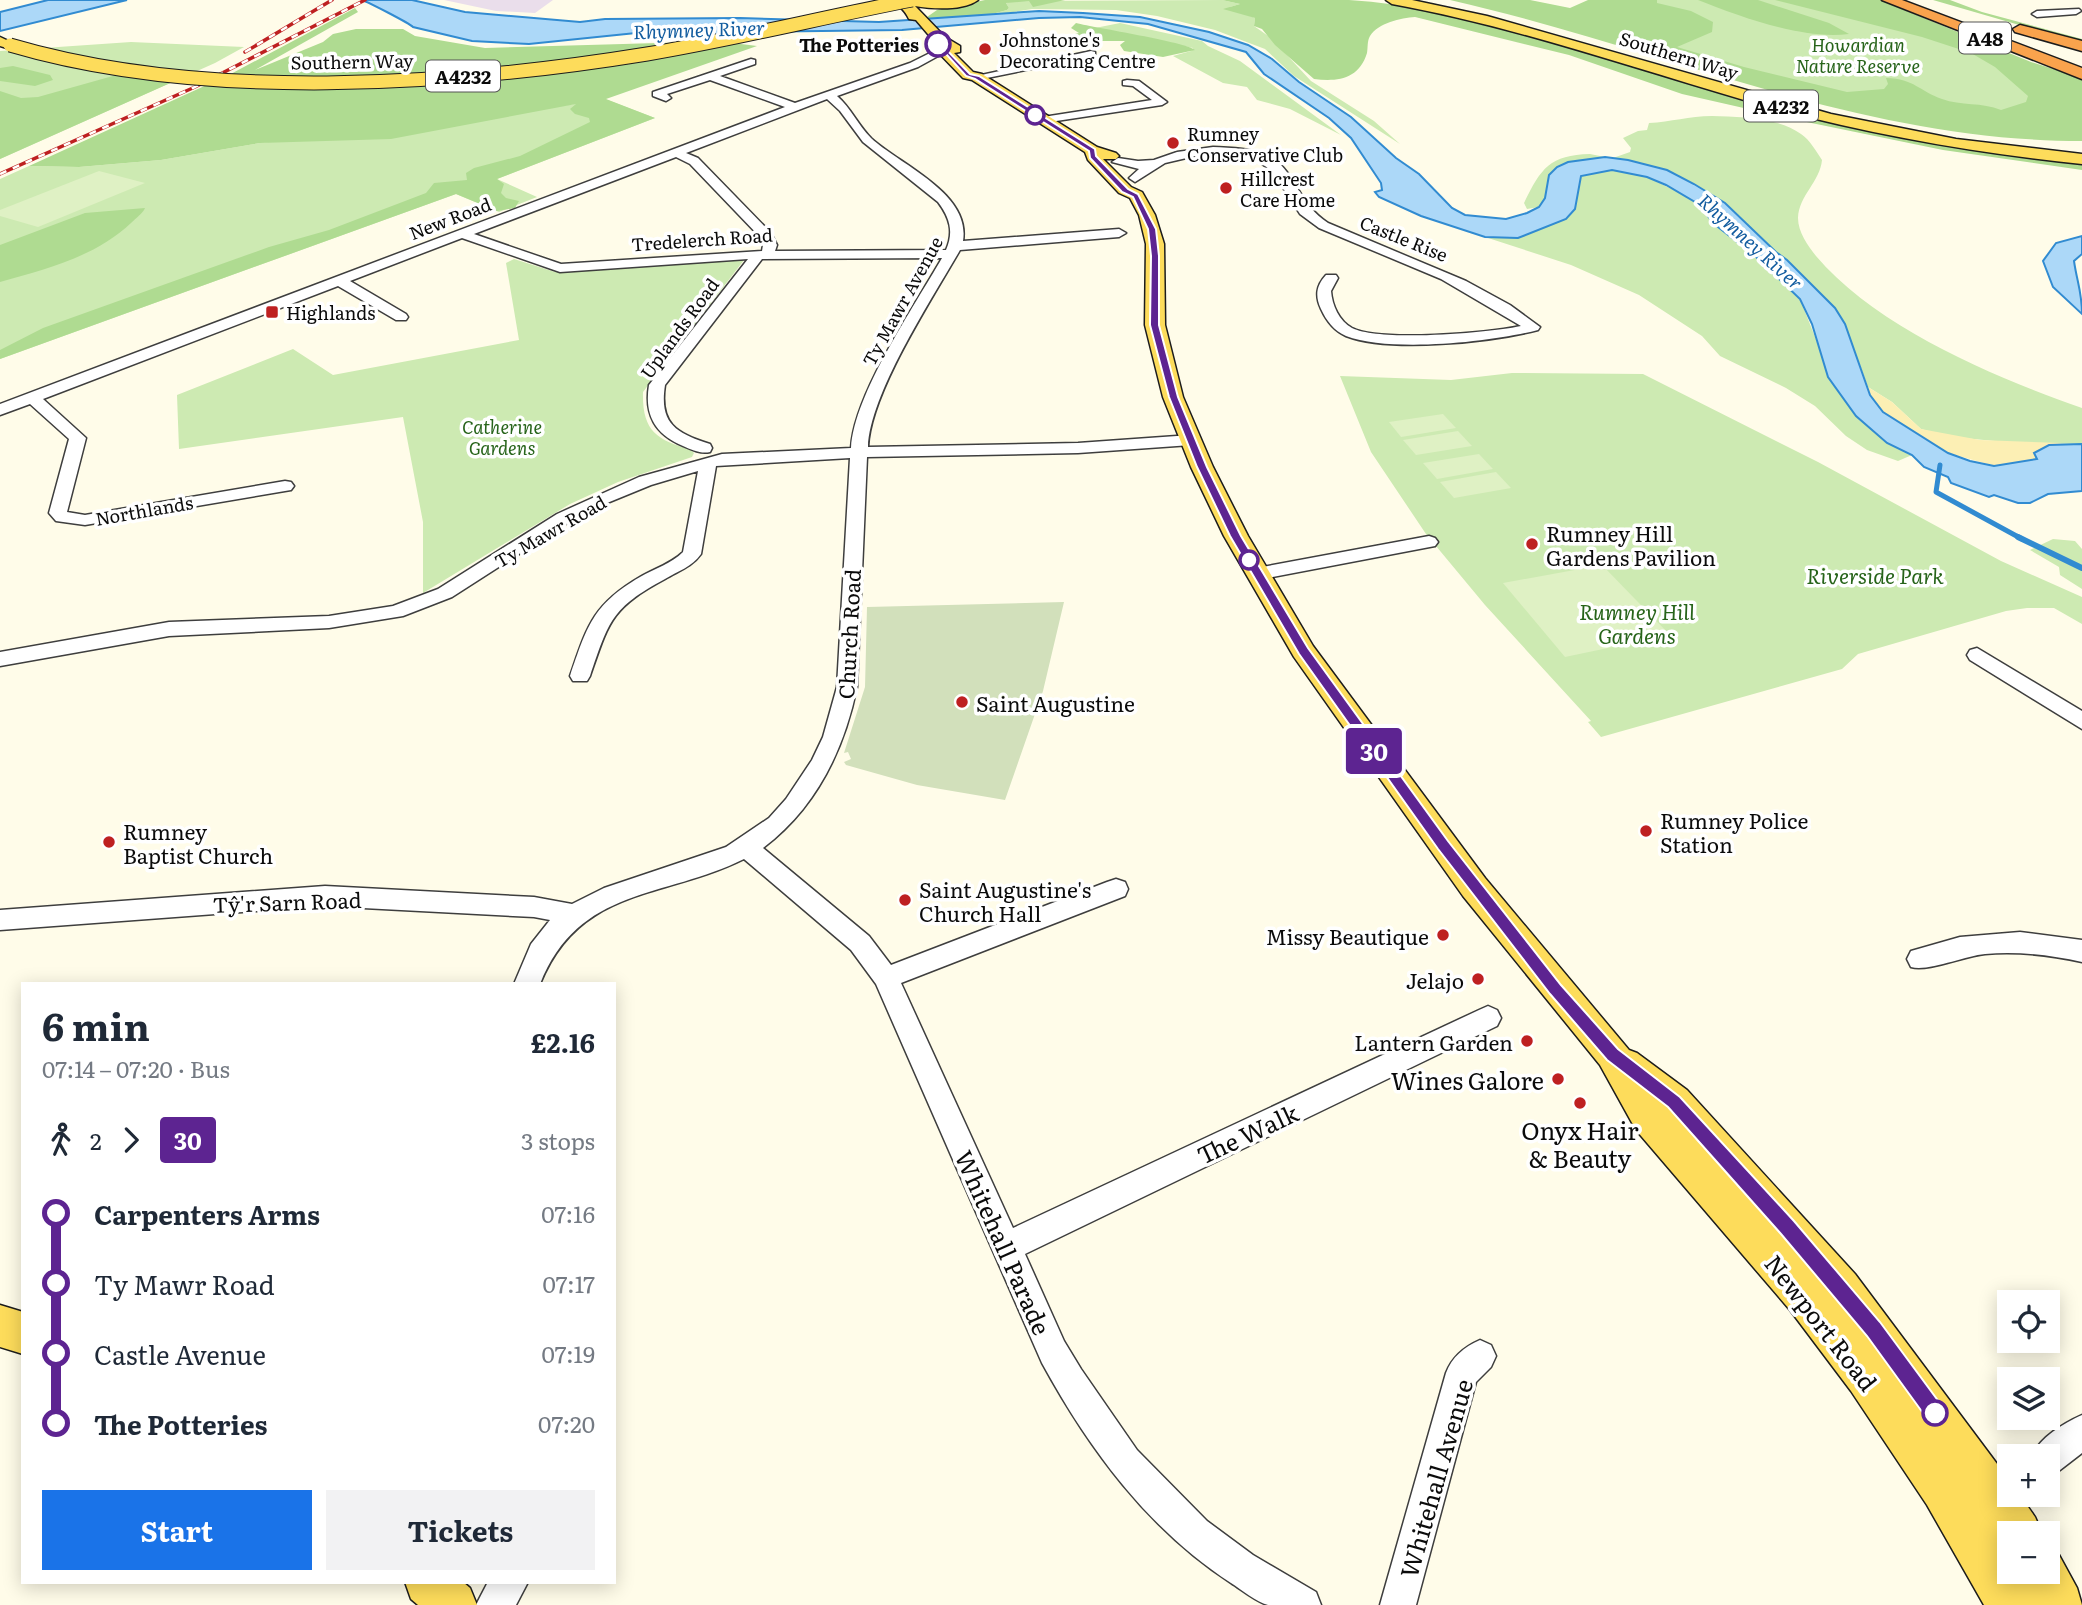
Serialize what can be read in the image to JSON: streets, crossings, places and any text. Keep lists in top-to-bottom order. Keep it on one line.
{"streets":{"highway":["A48"],"main road":["Southern Way","A4232","Newport Road"],"street":["New Road","Castle Rise","Tredelerch Road","Ty Mawr Avenue","Uplands Road","Northlands","Ty Mawr Road","Church Road","Tŷ'r Sarn Road","The Walk","Whitehall Parade","Whitehall Avenue"]},"crossings":[["Southern Way","Newport Road"],["New Road","Tredelerch Road"],["New Road","Ty Mawr Avenue"],["New Road","Northlands"],["New Road","Newport Road"],["Castle Rise","Newport Road"],["Tredelerch Road","Ty Mawr Avenue"],["Tredelerch Road","Uplands Road"],["Ty Mawr Avenue","Ty Mawr Road"],["Ty Mawr Avenue","Church Road"],["Uplands Road","Ty Mawr Road"],["Ty Mawr Road","Church Road"],["Ty Mawr Road","Newport Road"],["Church Road","Tŷ'r Sarn Road"],["Church Road","Whitehall Parade"],["The Walk","Whitehall Parade"]],"water":["Rhymney River"],"parks":["Howardian Nature Reserve","Catherine Gardens","Riverside Park","Rumney Hill Gardens"],"places":{"other":["The Potteries","Johnstone's Decorating Centre","Rumney Conservative Club","Hillcrest Care Home","Rumney Hill Gardens Pavilion","Saint Augustine","Rumney Police Station","Rumney Baptist Church","Saint Augustine's Church Hall","Missy Beautique","Jelajo","Lantern Garden","Wines Galore","Onyx Hair & Beauty"],"transit":["Highlands"]},"lines":["bus line 30"],"page":{"on_map":"30","heading":["6 min","07:14 – 07:20 · Bus","£2.16"],"legs":["2","30","3 stops"],"list":[{"name":"Carpenters Arms","value":"07:16"},{"name":"Ty Mawr Road","value":"07:17"},{"name":"Castle Avenue","value":"07:19"},{"name":"The Potteries","value":"07:20"}],"map_buttons":["+","−"],"buttons":["Start","Tickets"]}}
